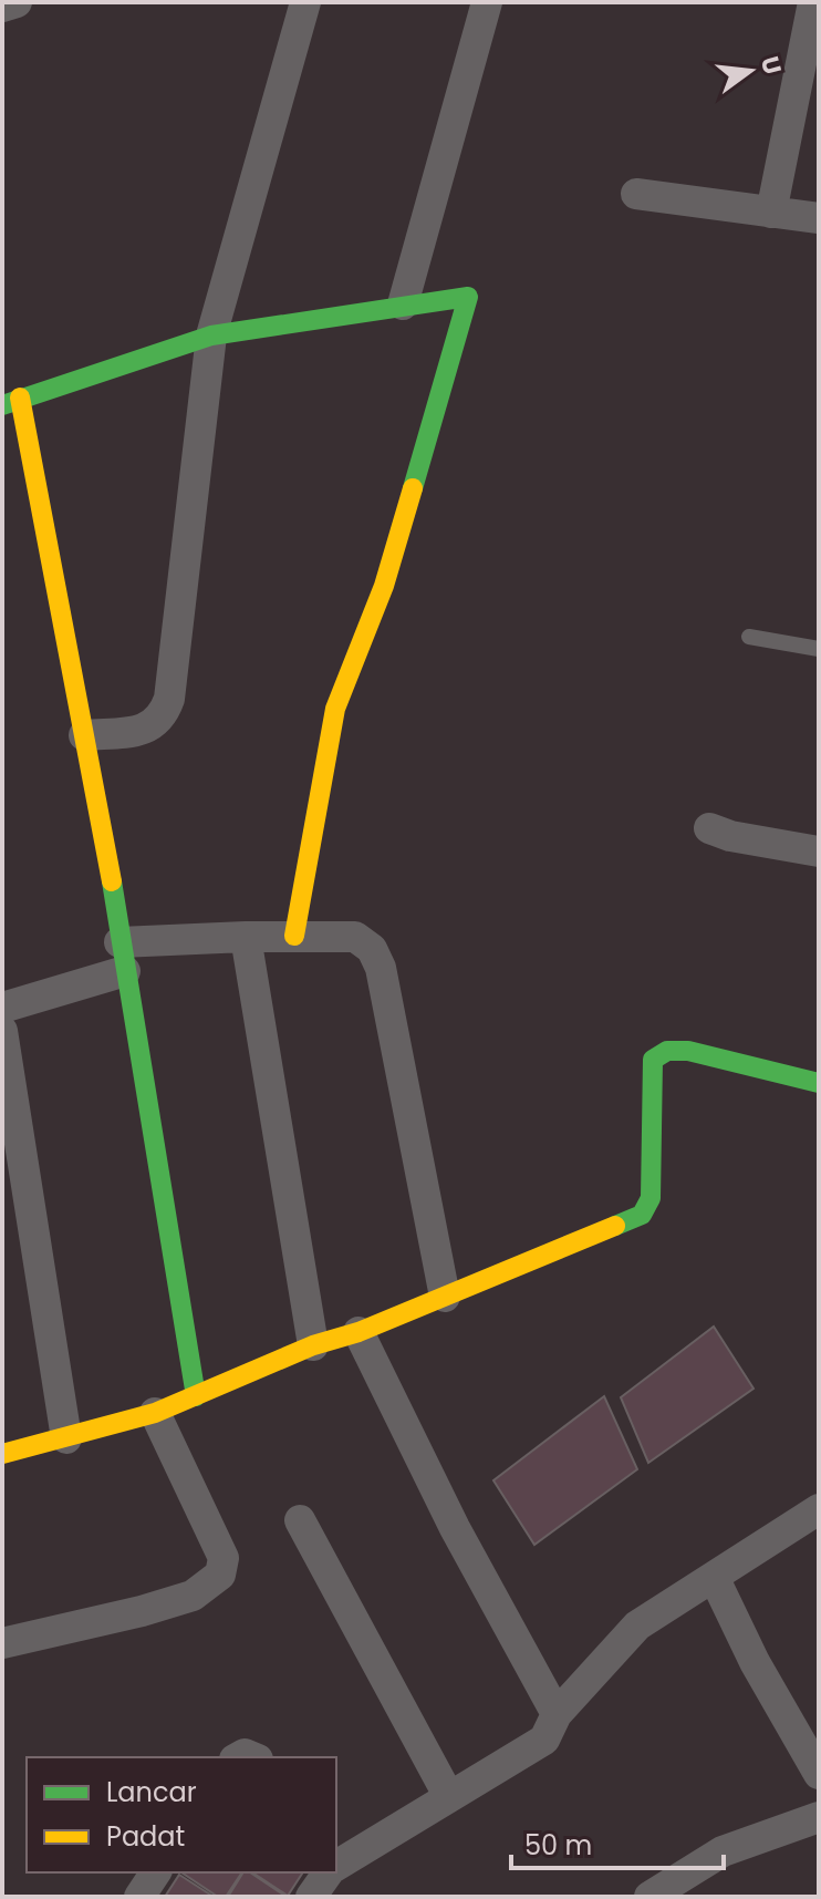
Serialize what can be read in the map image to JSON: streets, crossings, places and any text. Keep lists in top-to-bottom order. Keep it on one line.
{"legend":["Lancar","Padat"],"scale_bar":"50 m","north":"right"}
